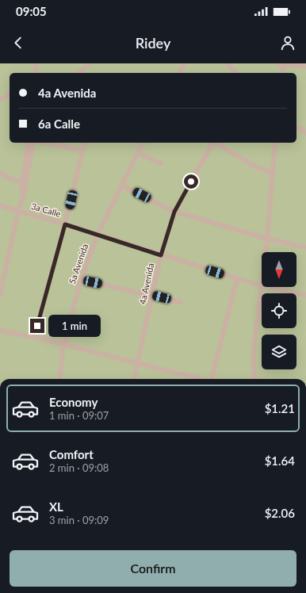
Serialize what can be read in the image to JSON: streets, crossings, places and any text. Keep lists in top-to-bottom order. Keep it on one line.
{"streets":{"street":["3a Calle","5a Avenida","4a Avenida"]},"crossings":[["3a Calle","5a Avenida"],["3a Calle","4a Avenida"]],"north":"bottom","page":{"status":"09:05","header":"Ridey","banner":["4a Avenida","6a Calle"],"bubble":"1 min","list":[{"name":"Economy","note":"1 min · 09:07","value":"$1.21"},{"name":"Comfort","note":"2 min · 09:08","value":"$1.64"},{"name":"XL","note":"3 min · 09:09","value":"$2.06"}],"buttons":"Confirm"}}
